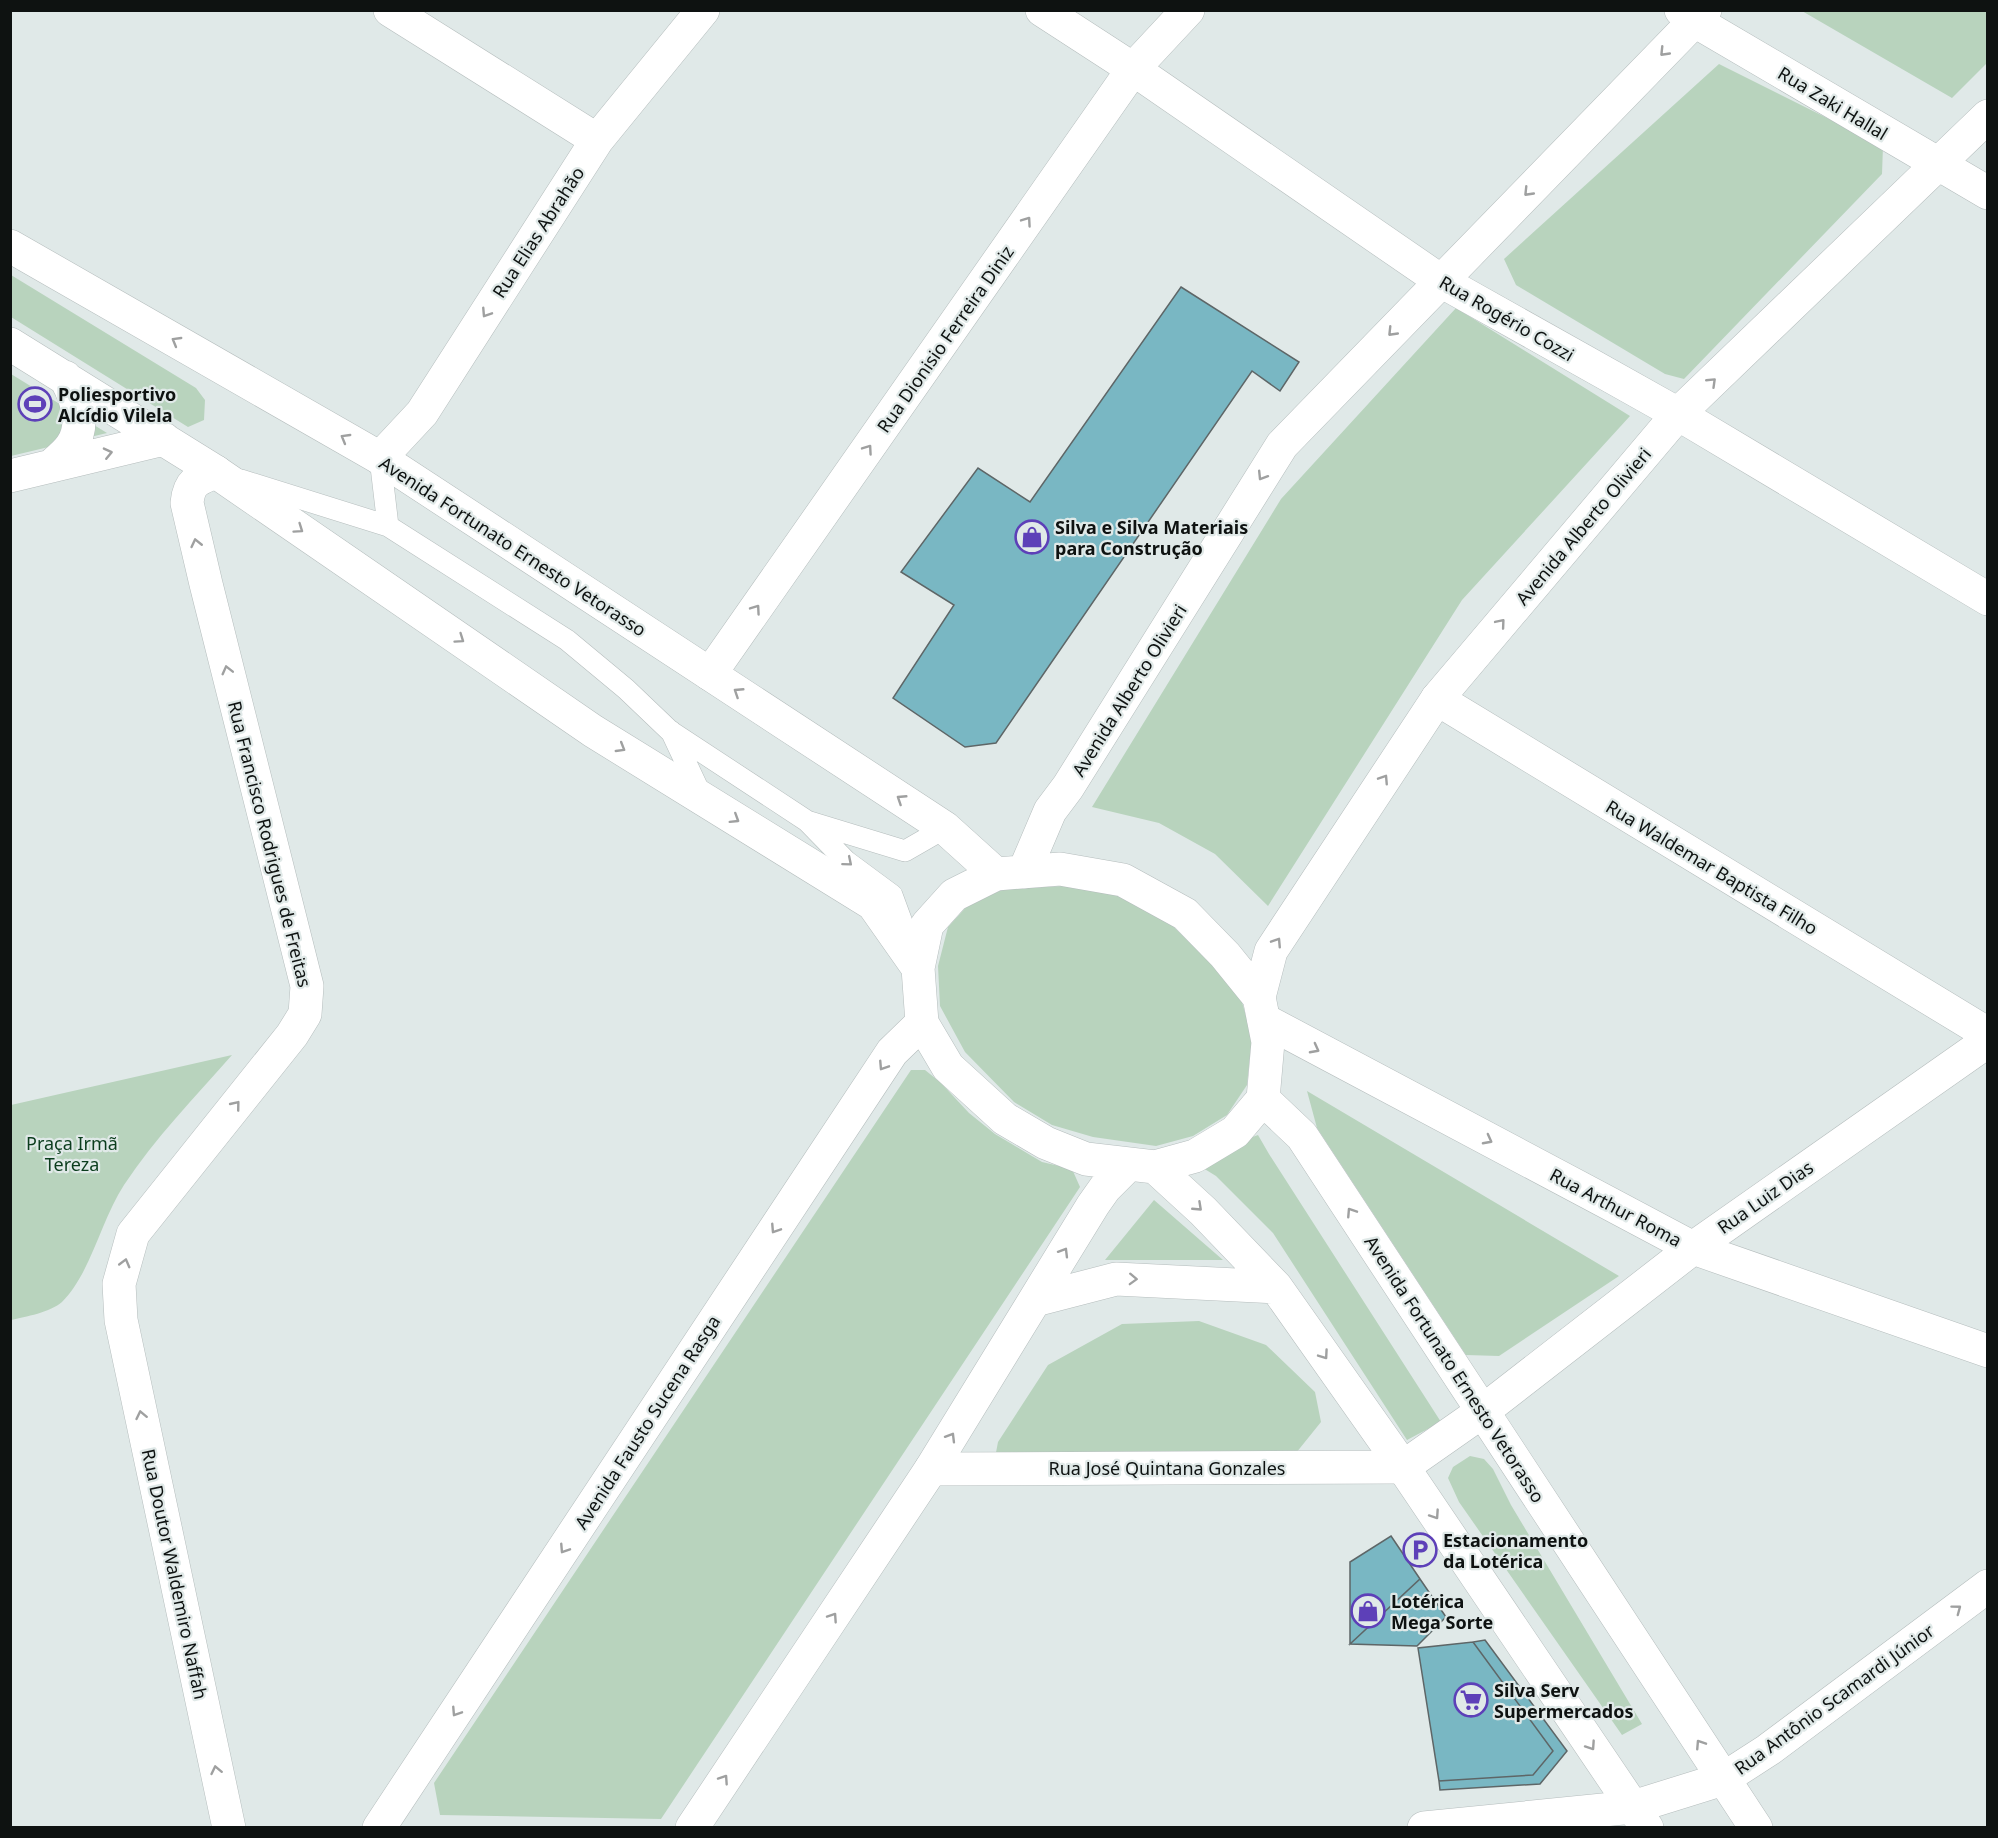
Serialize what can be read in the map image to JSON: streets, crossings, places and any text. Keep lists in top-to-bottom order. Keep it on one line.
{"streets":{"main road":["Rua Zaki Hallal","Rua Elias Abrahão","Rua Rogério Cozzi","Rua Dionisio Ferreira Diniz","Avenida Alberto Olivieri","Avenida Fortunato Ernesto Vetorasso","Rua Francisco Rodrigues de Freitas","Rua Waldemar Baptista Filho","Rua Luiz Dias","Rua Arthur Roma","Avenida Fausto Sucena Rasga","Rua José Quintana Gonzales","Rua Doutor Waldemiro Naffah","Rua Antônio Scamardi Júnior"]},"crossings":[["Rua Zaki Hallal","Avenida Alberto Olivieri"],["Rua Elias Abrahão","Avenida Fortunato Ernesto Vetorasso"],["Rua Rogério Cozzi","Rua Dionisio Ferreira Diniz"],["Rua Rogério Cozzi","Avenida Alberto Olivieri"],["Rua Dionisio Ferreira Diniz","Avenida Fortunato Ernesto Vetorasso"],["Avenida Alberto Olivieri","Avenida Fortunato Ernesto Vetorasso"],["Avenida Alberto Olivieri","Rua Waldemar Baptista Filho"],["Avenida Alberto Olivieri","Rua Arthur Roma"],["Avenida Fortunato Ernesto Vetorasso","Rua Luiz Dias"],["Avenida Fortunato Ernesto Vetorasso","Rua Antônio Scamardi Júnior"],["Rua Francisco Rodrigues de Freitas","Rua Doutor Waldemiro Naffah"],["Rua Luiz Dias","Rua Arthur Roma"],["Rua Luiz Dias","Rua José Quintana Gonzales"]],"one_way":["Rua Elias Abrahão","Rua Dionisio Ferreira Diniz","Rua Francisco Rodrigues de Freitas","Rua Doutor Waldemiro Naffah","Rua Antônio Scamardi Júnior"],"parks":["Praça Irmã Tereza"],"places":{"sports":["Poliesportivo Alcídio Vilela"],"shop":["Silva e Silva Materiais para Construção","Lotérica Mega Sorte"],"parking":["Estacionamento da Lotérica"],"supermarket":["Silva Serv Supermercados"]}}
